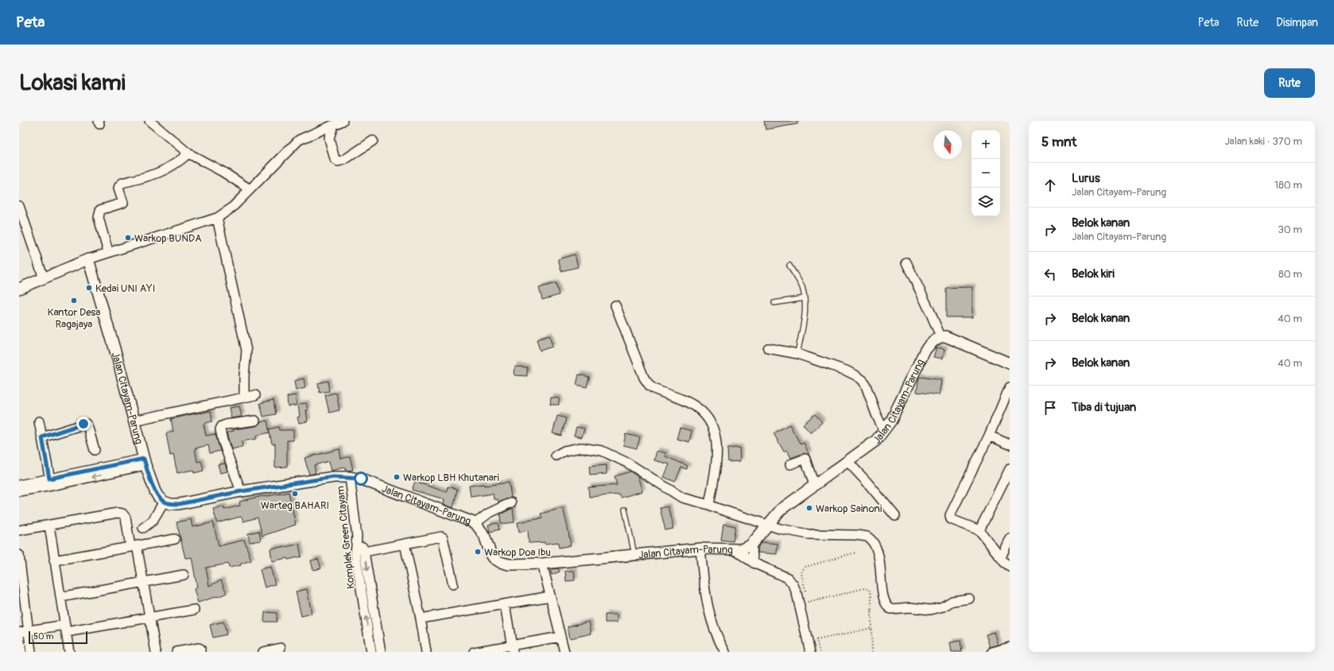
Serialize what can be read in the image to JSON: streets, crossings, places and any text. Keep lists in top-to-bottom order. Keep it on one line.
{"streets":{"street":["Jalan Citayam-Parung","Komplek Green Citayam"]},"crossings":[["Jalan Citayam-Parung","Komplek Green Citayam"]],"places":["Warkop BUNDA","Kedai UNI AYI","Kantor Desa Ragajaya","Warkop LBH Khutanari","Warteg BAHARI","Warkop Sainoni","Warkop Doa Ibu"],"scale_bar":"50 m","north":"bottom","page":{"header":"Peta","nav":["Peta","Rute","Disimpan"],"buttons":"Rute","title":"Lokasi kami","heading":["5 mnt","Jalan kaki · 370 m"],"map_buttons":["+","−"],"list":[["Lurus","Jalan Citayam-Parung","180 m"],["Belok kanan","Jalan Citayam-Parung","30 m"],["Belok kiri","80 m"],["Belok kanan","40 m"],["Belok kanan","40 m"],"Tiba di tujuan"],"scale":"50 m"}}
